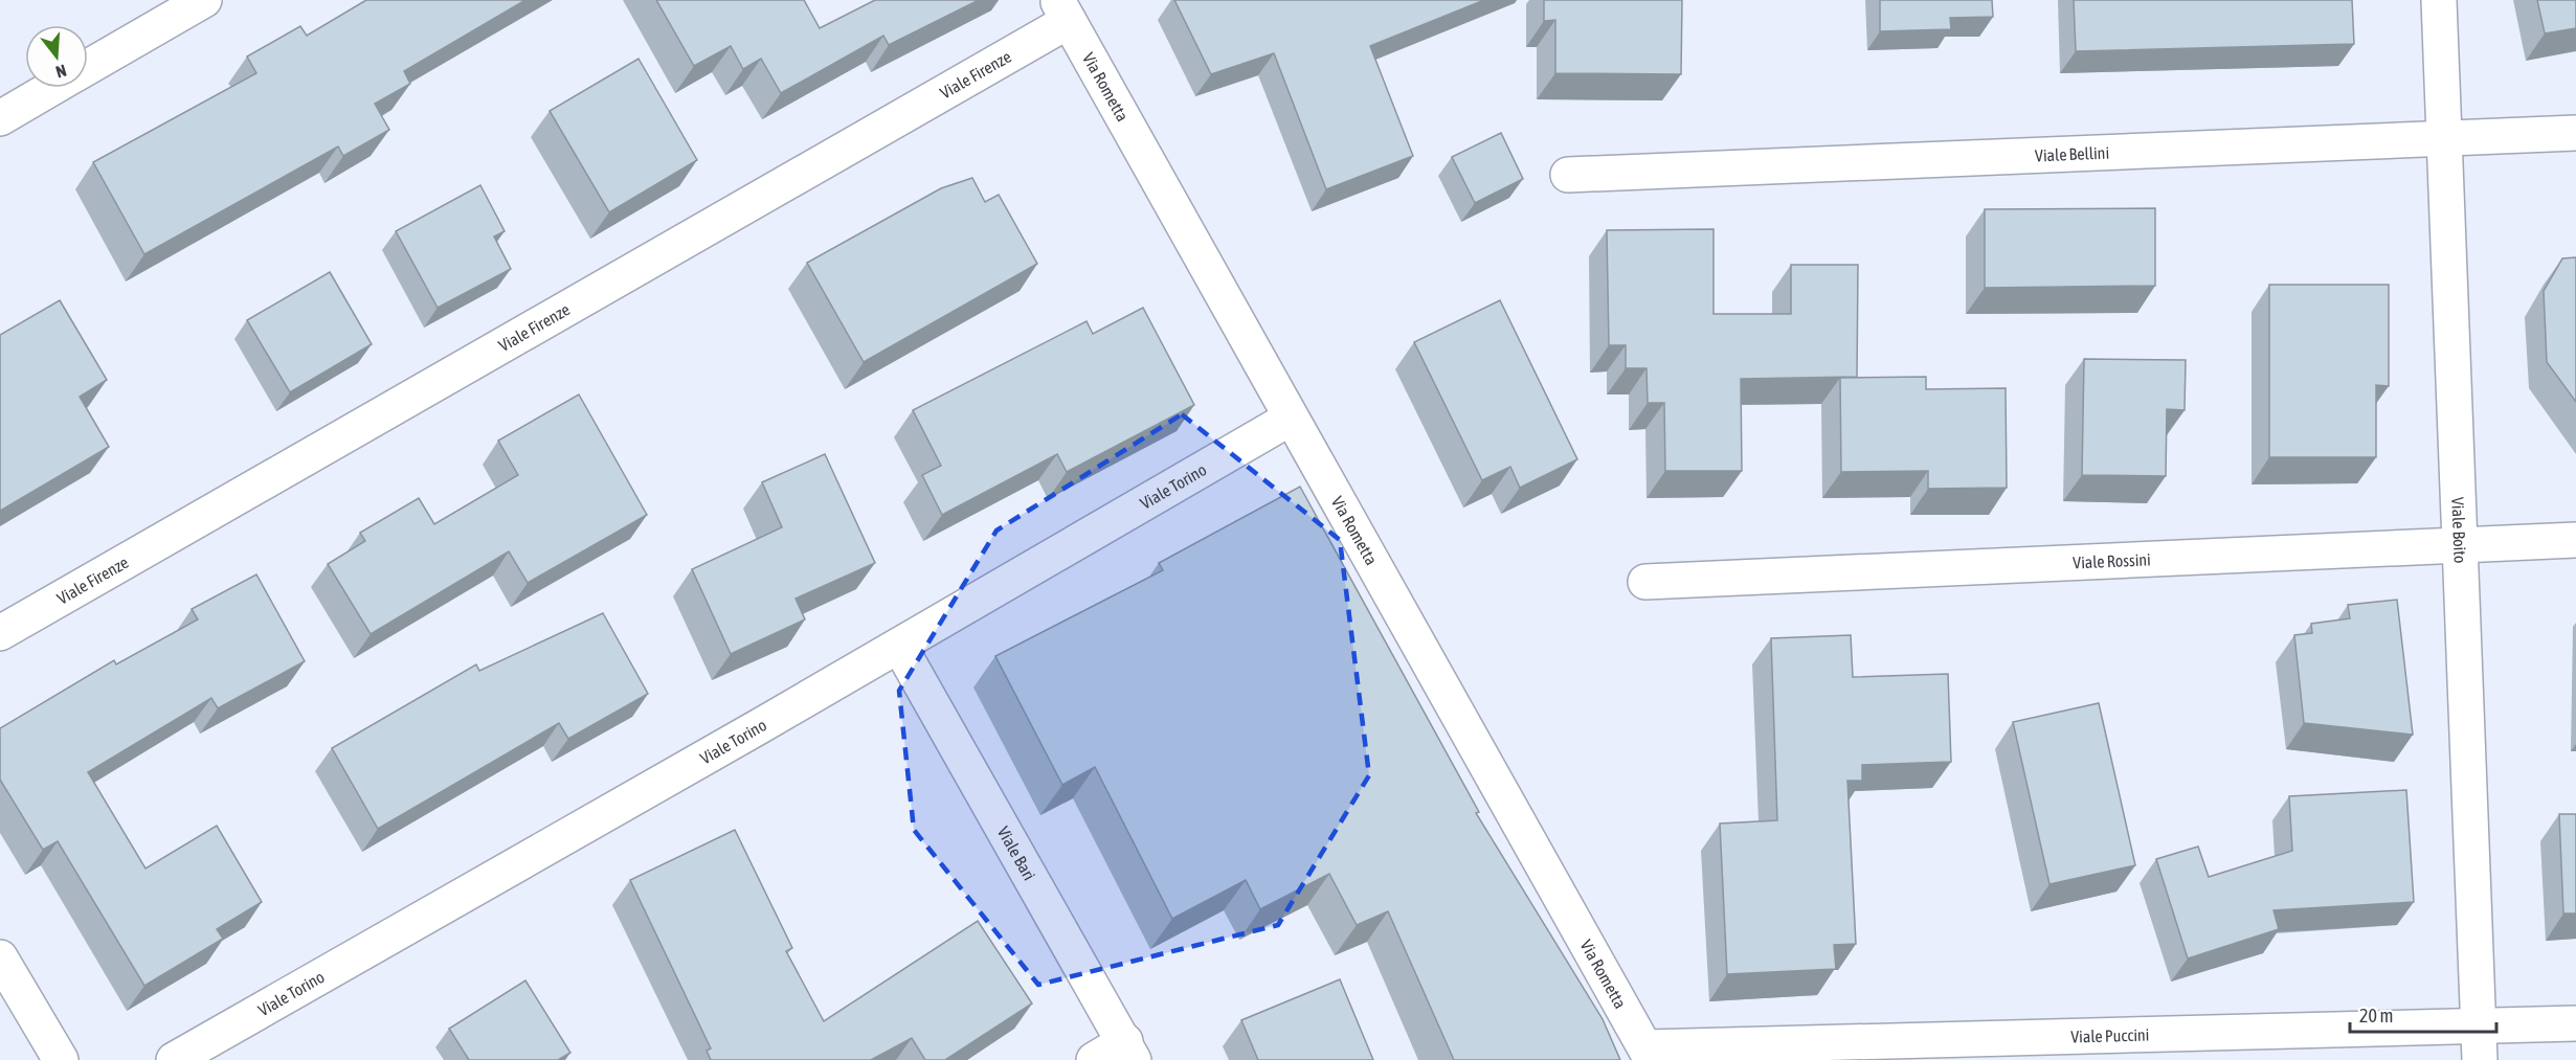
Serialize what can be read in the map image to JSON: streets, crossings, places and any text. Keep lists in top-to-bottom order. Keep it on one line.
{"streets":{"street":["Viale Firenze","Via Rometta","Viale Bellini","Viale Torino","Viale Boito","Viale Rossini","Viale Bari","Viale Puccini"]},"crossings":[["Viale Firenze","Via Rometta"],["Via Rometta","Viale Torino"],["Via Rometta","Viale Puccini"],["Viale Bellini","Viale Boito"],["Viale Torino","Viale Bari"],["Viale Boito","Viale Rossini"],["Viale Boito","Viale Puccini"]],"scale_bar":"20 m","north":"bottom"}
